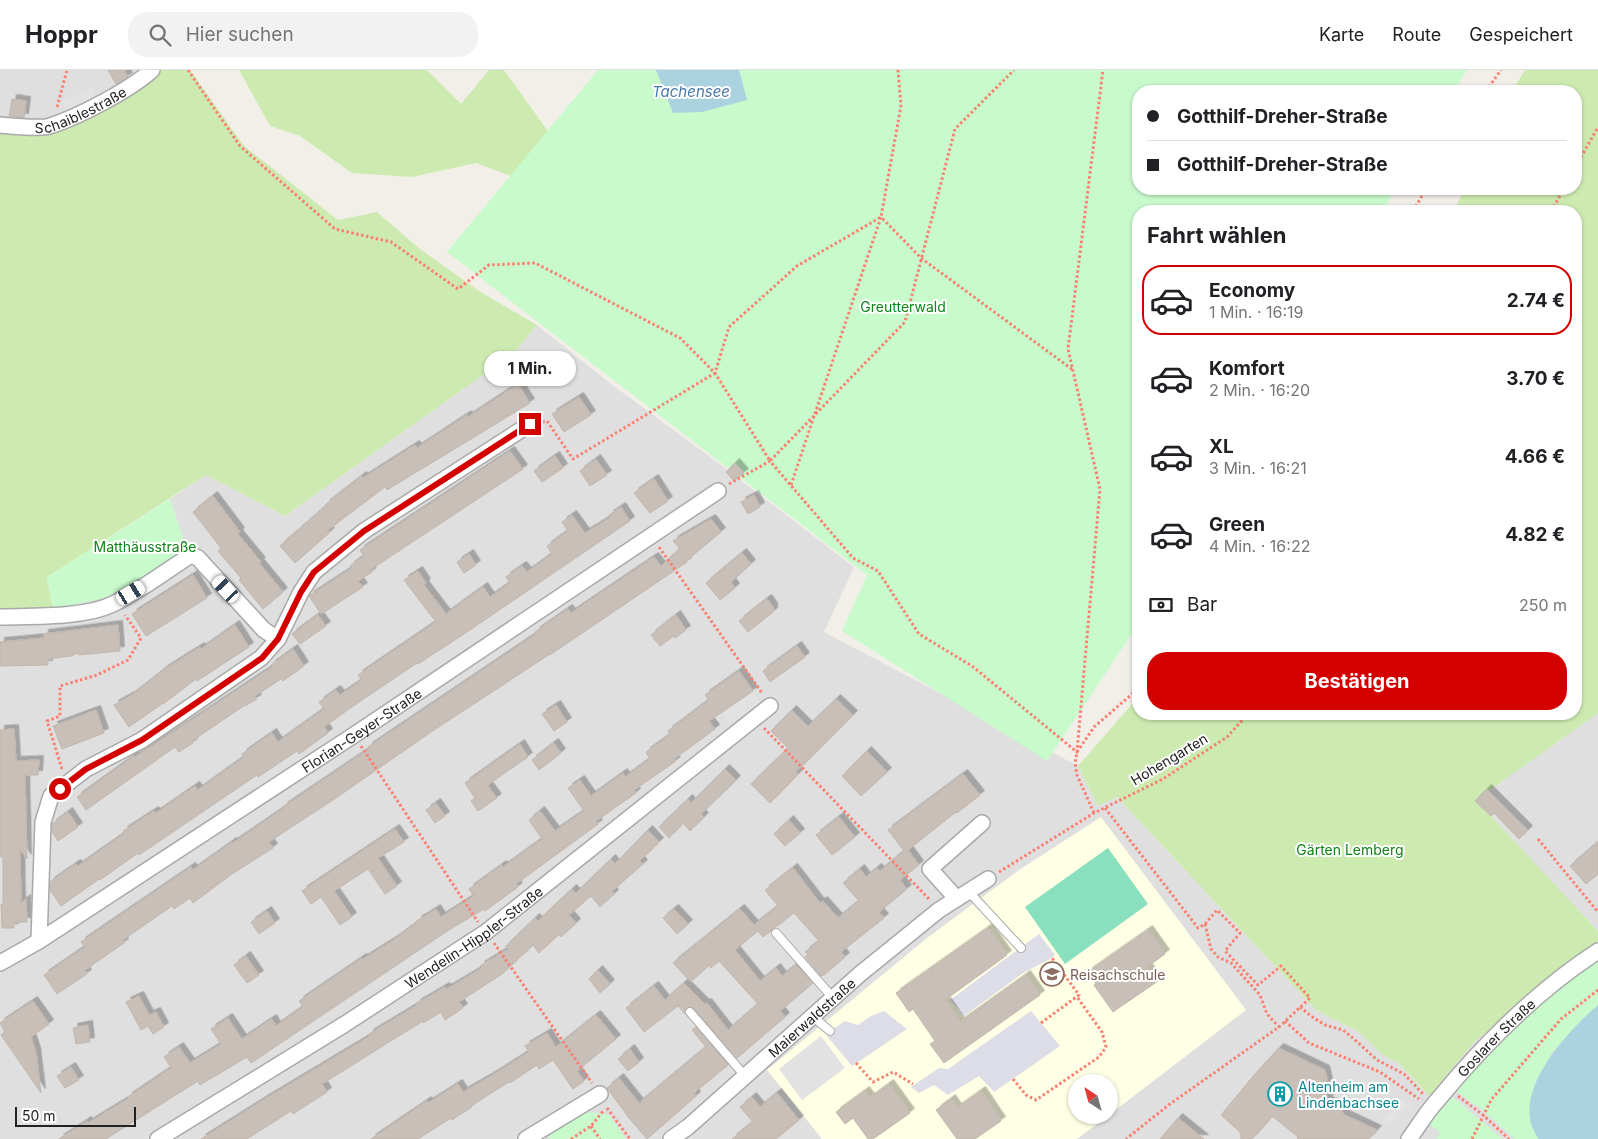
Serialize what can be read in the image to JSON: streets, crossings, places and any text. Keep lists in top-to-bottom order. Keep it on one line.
{"streets":{"street":["Schaiblestraße","Florian-Geyer-Straße","Wendelin-Hippler-Straße","Maierwaldstraße","Goslarer Straße"],"path":["Hohengarten"]},"crossings":[["Hohengarten","Maierwaldstraße"]],"water":["Tachensee"],"parks":["Greutterwald","Matthäusstraße","Gärten Lemberg"],"places":{"school or university":["Reisachschule"],"building":["Altenheim am Lindenbachsee"]},"scale_bar":"50 m","north":"top left","page":{"header":"Hoppr","search":"Hier suchen","nav":["Karte","Route","Gespeichert"],"banner":["Gotthilf-Dreher-Straße","Gotthilf-Dreher-Straße"],"heading":"Fahrt wählen","list":[{"name":"Economy","note":"1 Min. · 16:19","value":"2.74 €"},{"name":"Komfort","note":"2 Min. · 16:20","value":"3.70 €"},{"name":"XL","note":"3 Min. · 16:21","value":"4.66 €"},{"name":"Green","note":"4 Min. · 16:22","value":"4.82 €"}],"bubble":"1 Min.","pay":["Bar","250 m"],"buttons":"Bestätigen","scale":"50 m"}}
